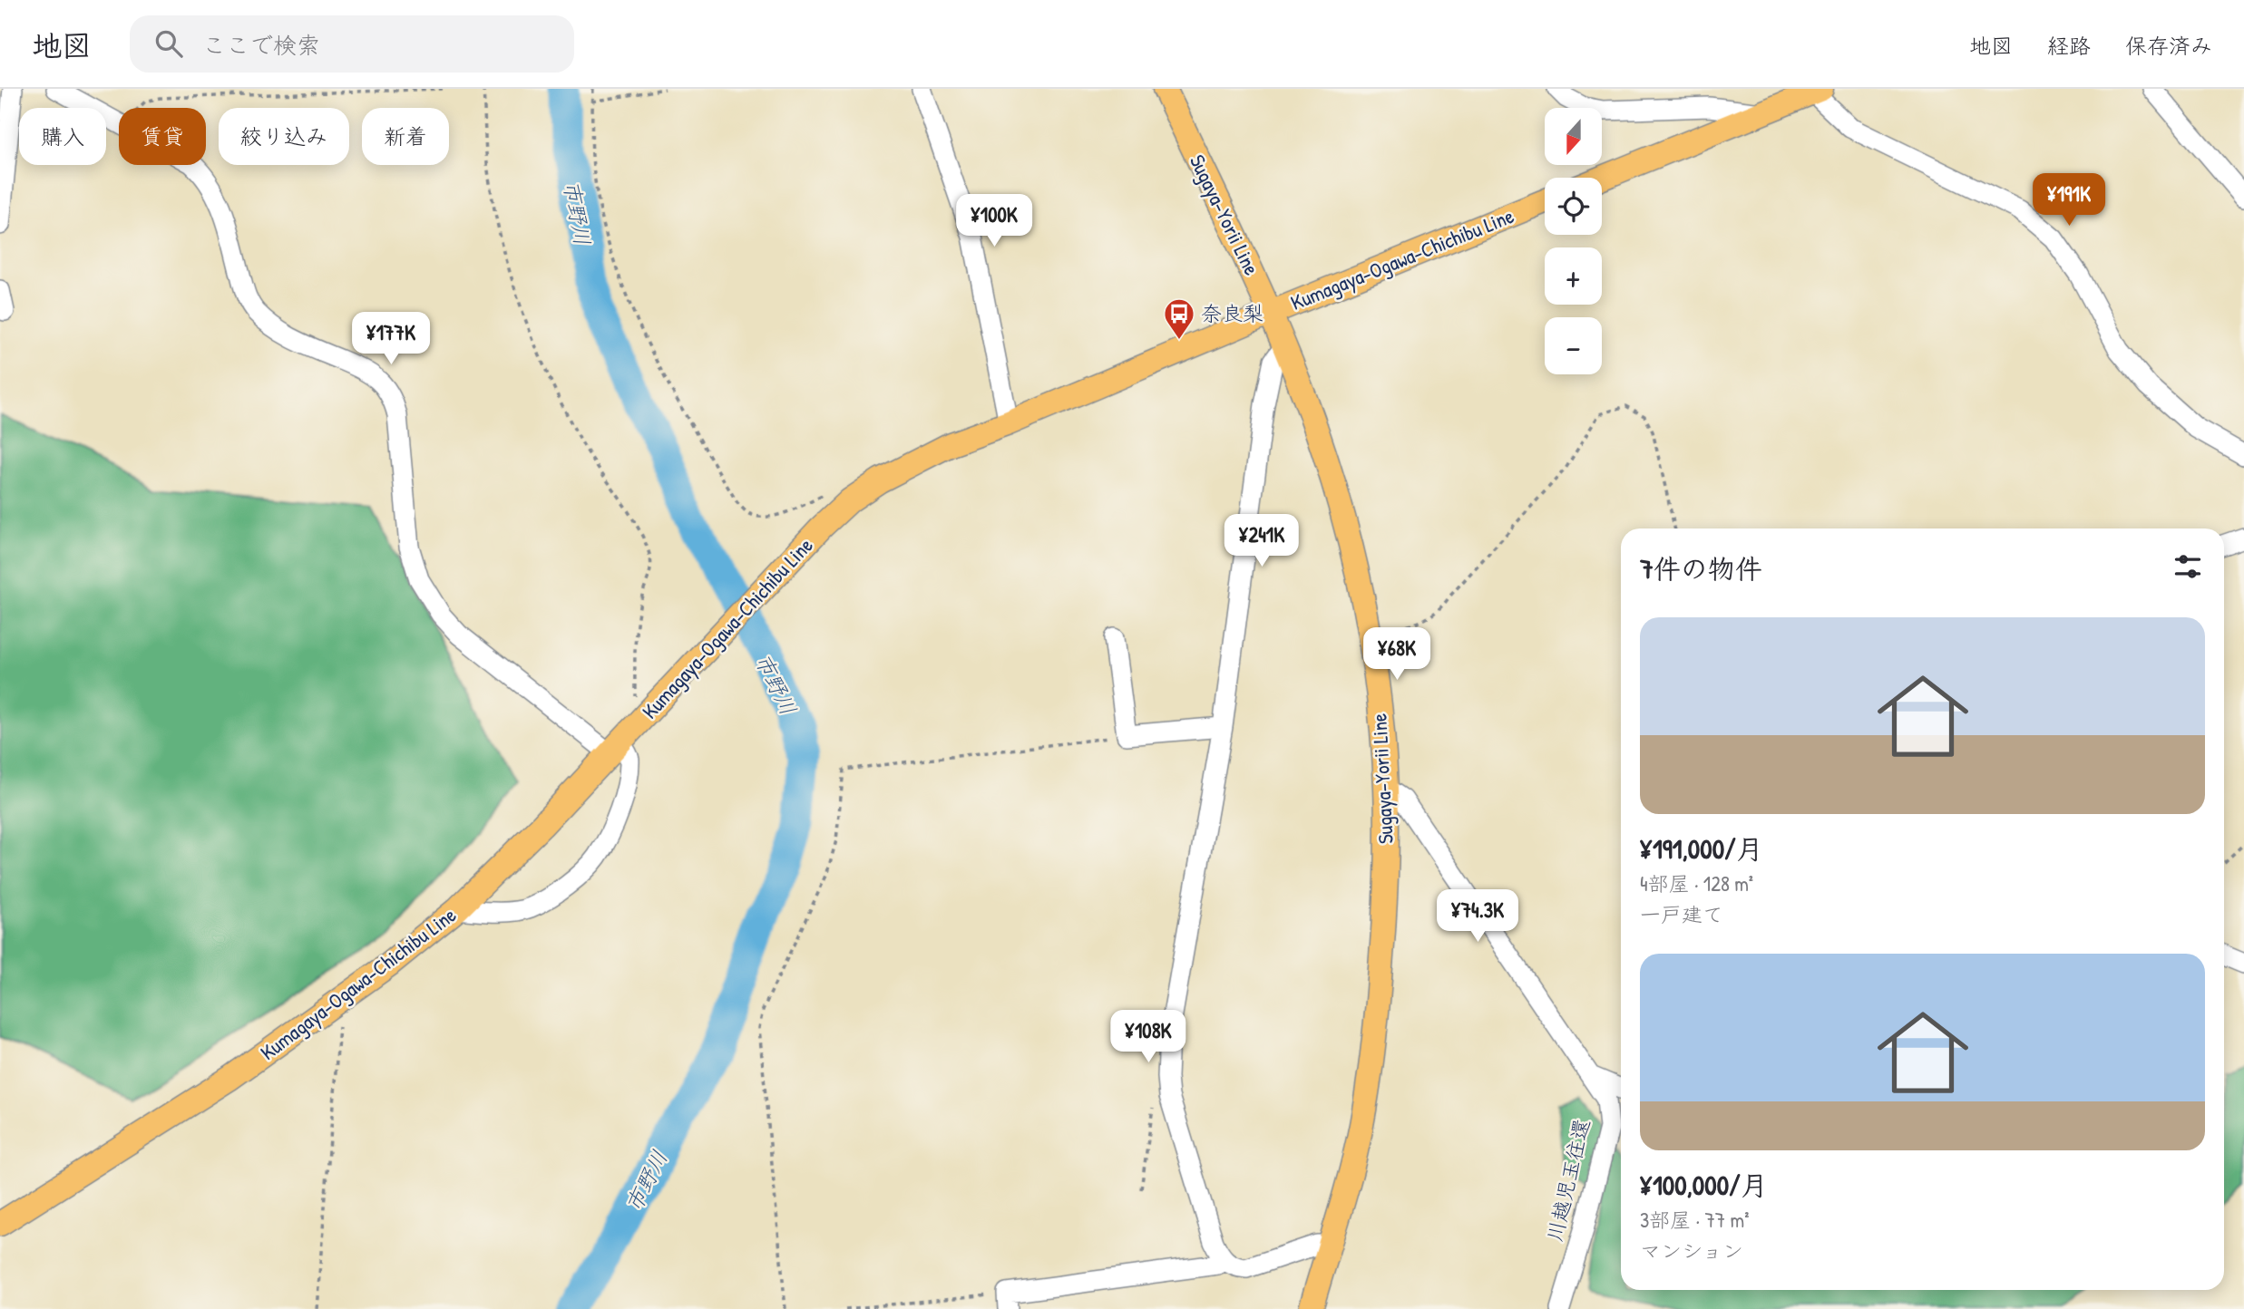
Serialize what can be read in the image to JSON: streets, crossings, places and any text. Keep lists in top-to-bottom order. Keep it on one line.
{"streets":{"main road":["Sugaya-Yorii Line","Kumagaya-Ogawa-Chichibu Line"],"street":["川越児玉往還"]},"crossings":[["Sugaya-Yorii Line","Kumagaya-Ogawa-Chichibu Line"],["Sugaya-Yorii Line","川越児玉往還"]],"water":["市野川"],"places":{"bus stop":["奈良梨"]},"north":"bottom","page":{"header":"地図","search":"ここで検索","nav":["地図","経路","保存済み"],"map_buttons":["+","−"],"chip":["購入","賃貸","絞り込み","新着"],"price":["¥191K","¥100K","¥177K","¥241K","¥68K","¥74.3K","¥108K"],"heading":"7件の物件","list":[{"name":"¥191,000/月","note":"4部屋 · 128 m² · 一戸建て"},{"name":"¥100,000/月","note":"3部屋 · 77 m² · マンション"}]}}
